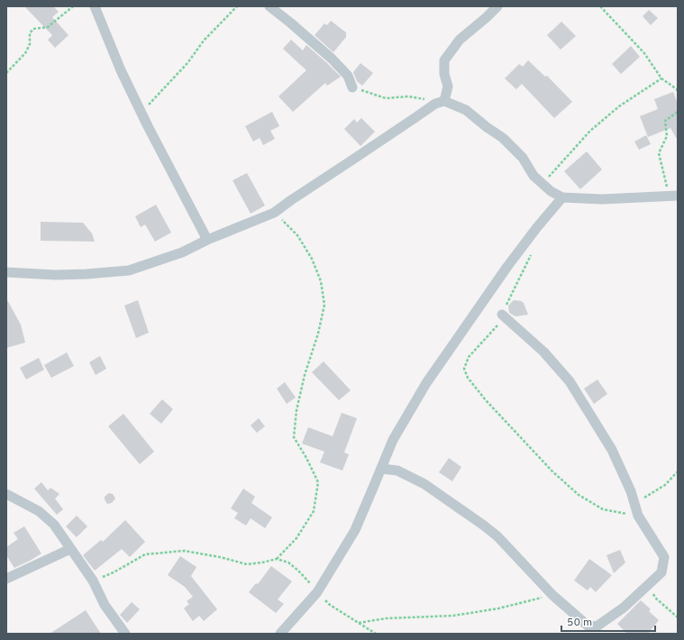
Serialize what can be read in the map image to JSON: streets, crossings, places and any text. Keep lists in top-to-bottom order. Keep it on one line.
{"scale_bar":"50 m"}
